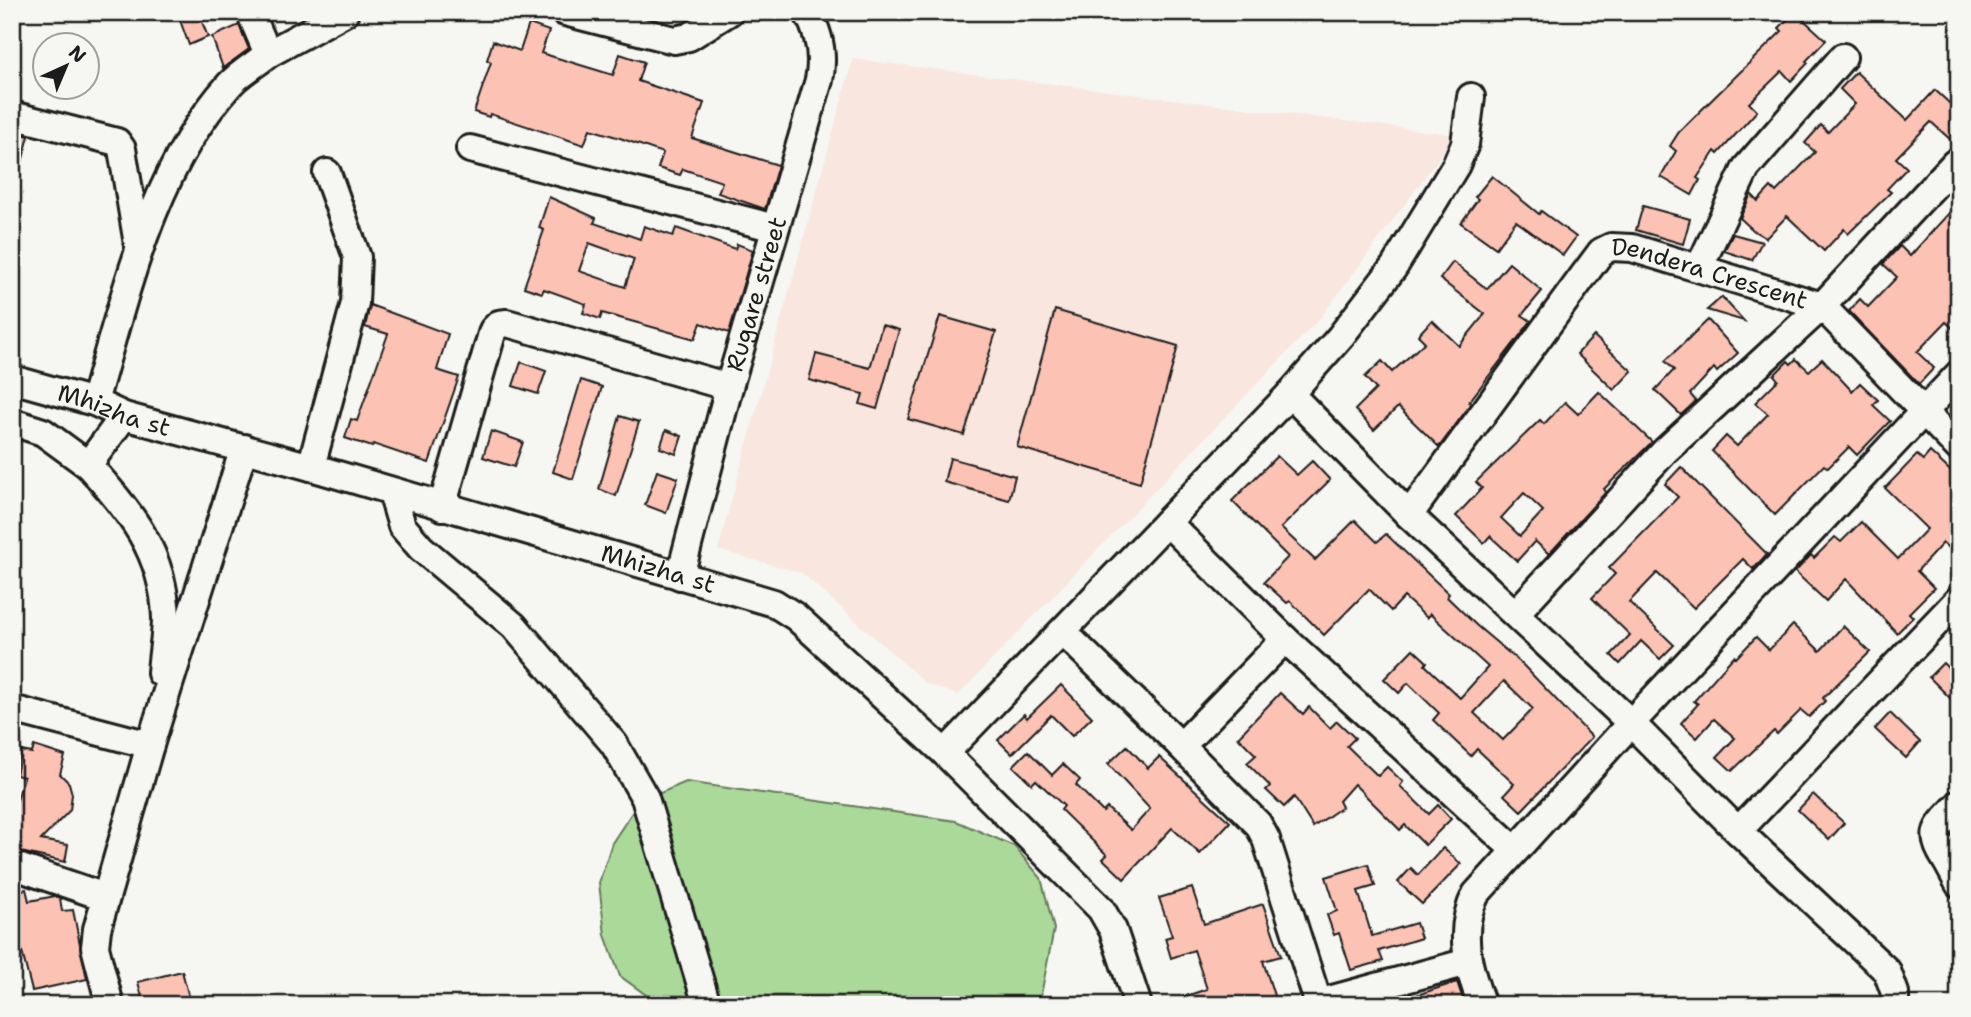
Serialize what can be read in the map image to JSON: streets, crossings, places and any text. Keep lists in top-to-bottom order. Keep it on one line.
{"streets":{"street":["Dendera Crescent","Rugare street","Mhizha st"]},"crossings":[["Rugare street","Mhizha st"]],"north":"top right"}
